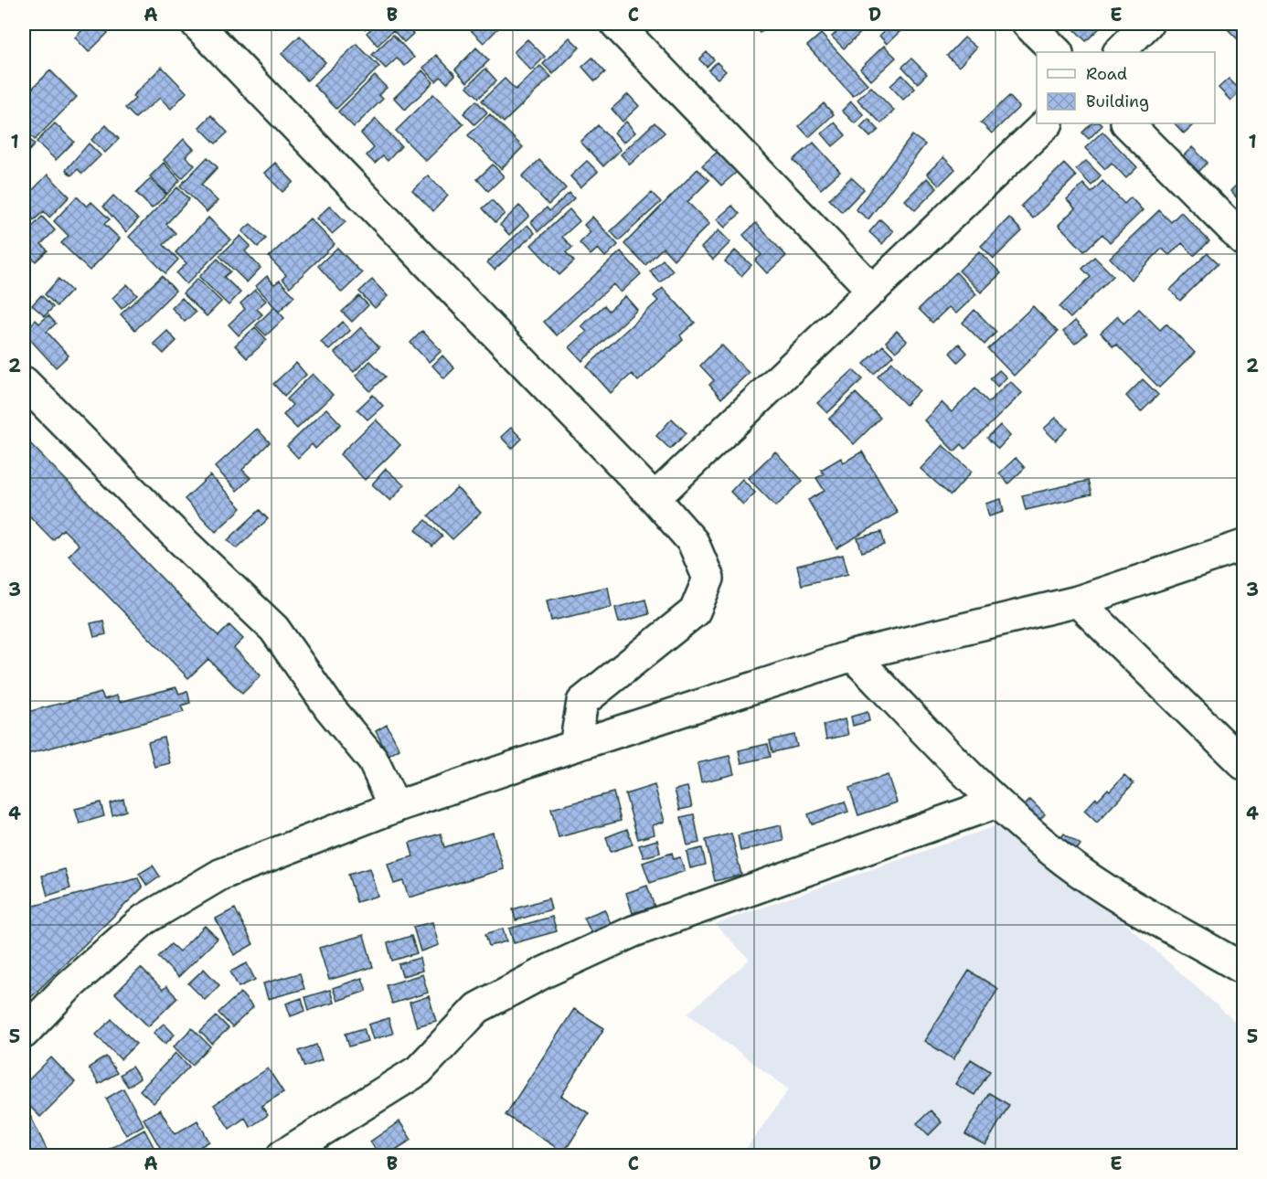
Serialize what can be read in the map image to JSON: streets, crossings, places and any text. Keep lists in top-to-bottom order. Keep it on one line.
{"legend":["Road","Building"],"grid":{"columns":["A","B","C","D","E"],"rows":["1","2","3","4","5"]}}
